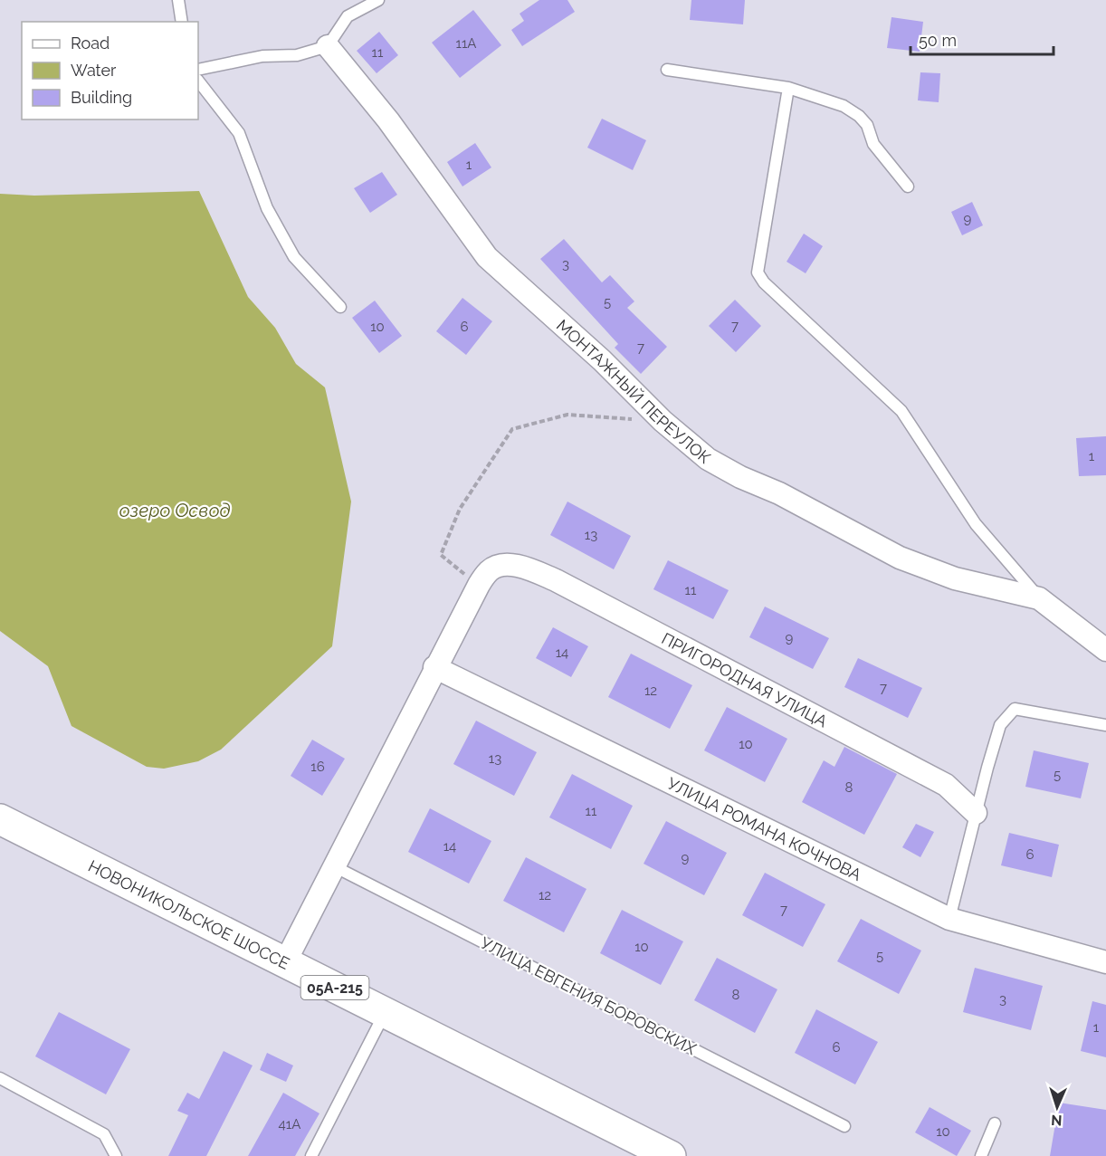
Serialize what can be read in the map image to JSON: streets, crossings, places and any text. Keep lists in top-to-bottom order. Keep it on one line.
{"streets":{"highway":["НОВОНИКОЛЬСКОЕ ШОССЕ","05А-215"],"street":["МОНТАЖНЫЙ ПЕРЕУЛОК","ПРИГОРОДНАЯ УЛИЦА","УЛИЦА РОМАНА КОЧНОВА"],"lane":["УЛИЦА ЕВГЕНИЯ БОРОВСКИХ"]},"water":["озеро Освод"],"house_numbers":["11А","11","1","9","3","5","7","10","6","7","1","13","11","9","14","7","12","10","13","16","5","8","11","14","6","9","12","7","10","5","8","3","1","6","41А","10"],"legend":["Road","Water","Building"],"scale_bar":"50 m","north":"bottom"}
